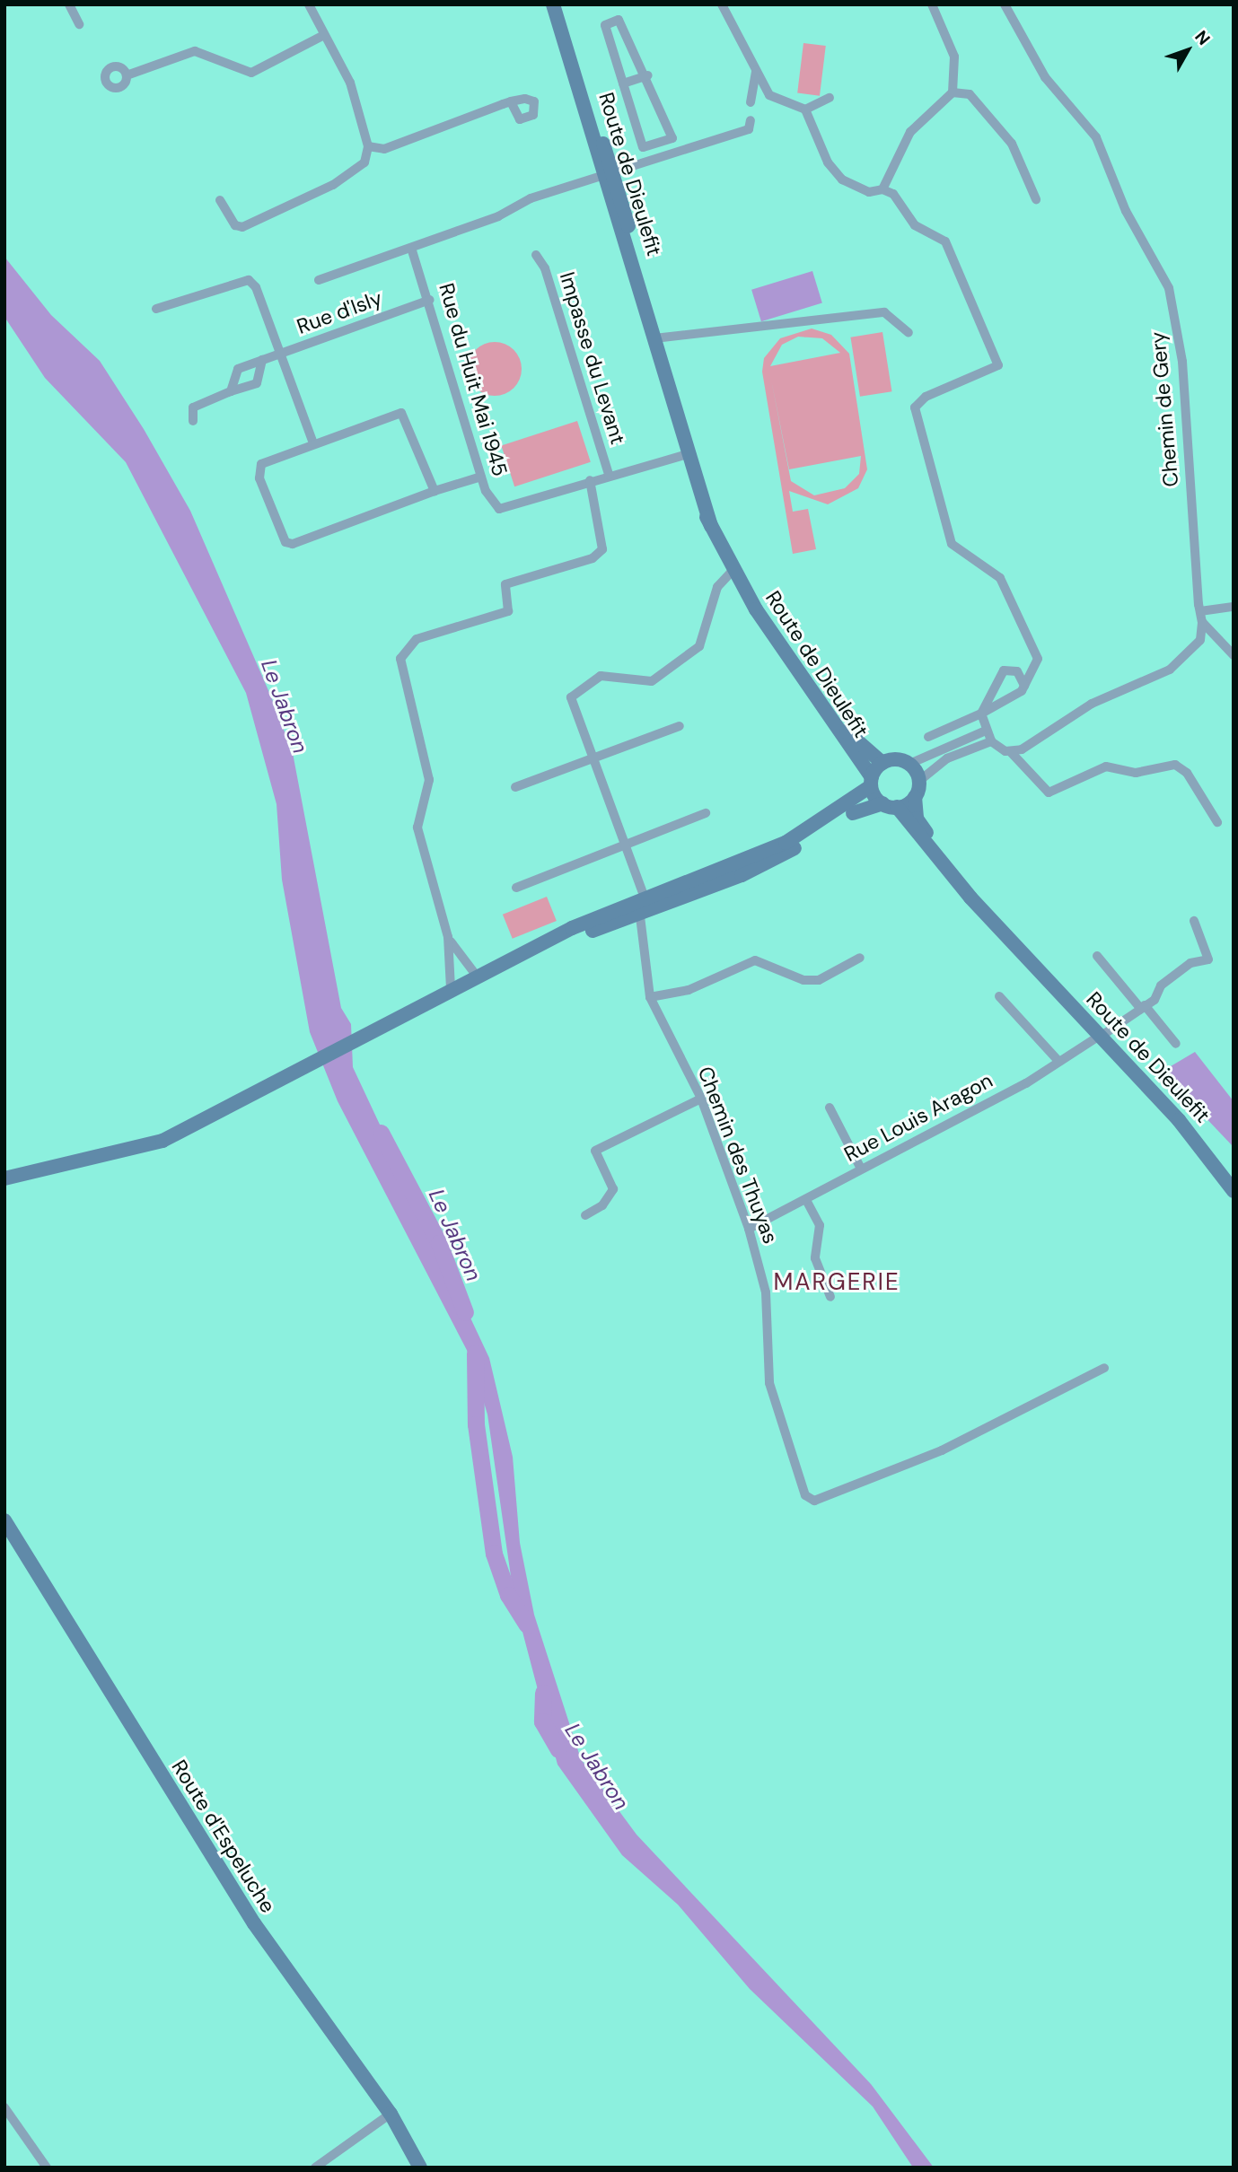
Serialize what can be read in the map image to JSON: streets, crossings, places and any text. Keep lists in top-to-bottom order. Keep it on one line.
{"streets":{"main road":["Route de Dieulefit","Route d'Espeluche"],"street":["Rue d'Isly","Impasse du Levant","Rue du Huit Mai 1945","Chemin de Gery","Rue Louis Aragon","Chemin des Thuyas"]},"crossings":[["Route de Dieulefit","Rue du Huit Mai 1945"],["Route de Dieulefit","Rue Louis Aragon"],["Route de Dieulefit","Chemin des Thuyas"],["Rue d'Isly","Rue du Huit Mai 1945"],["Impasse du Levant","Rue du Huit Mai 1945"],["Rue Louis Aragon","Chemin des Thuyas"]],"districts":["MARGERIE"],"water":["Le Jabron"],"north":"top right"}
